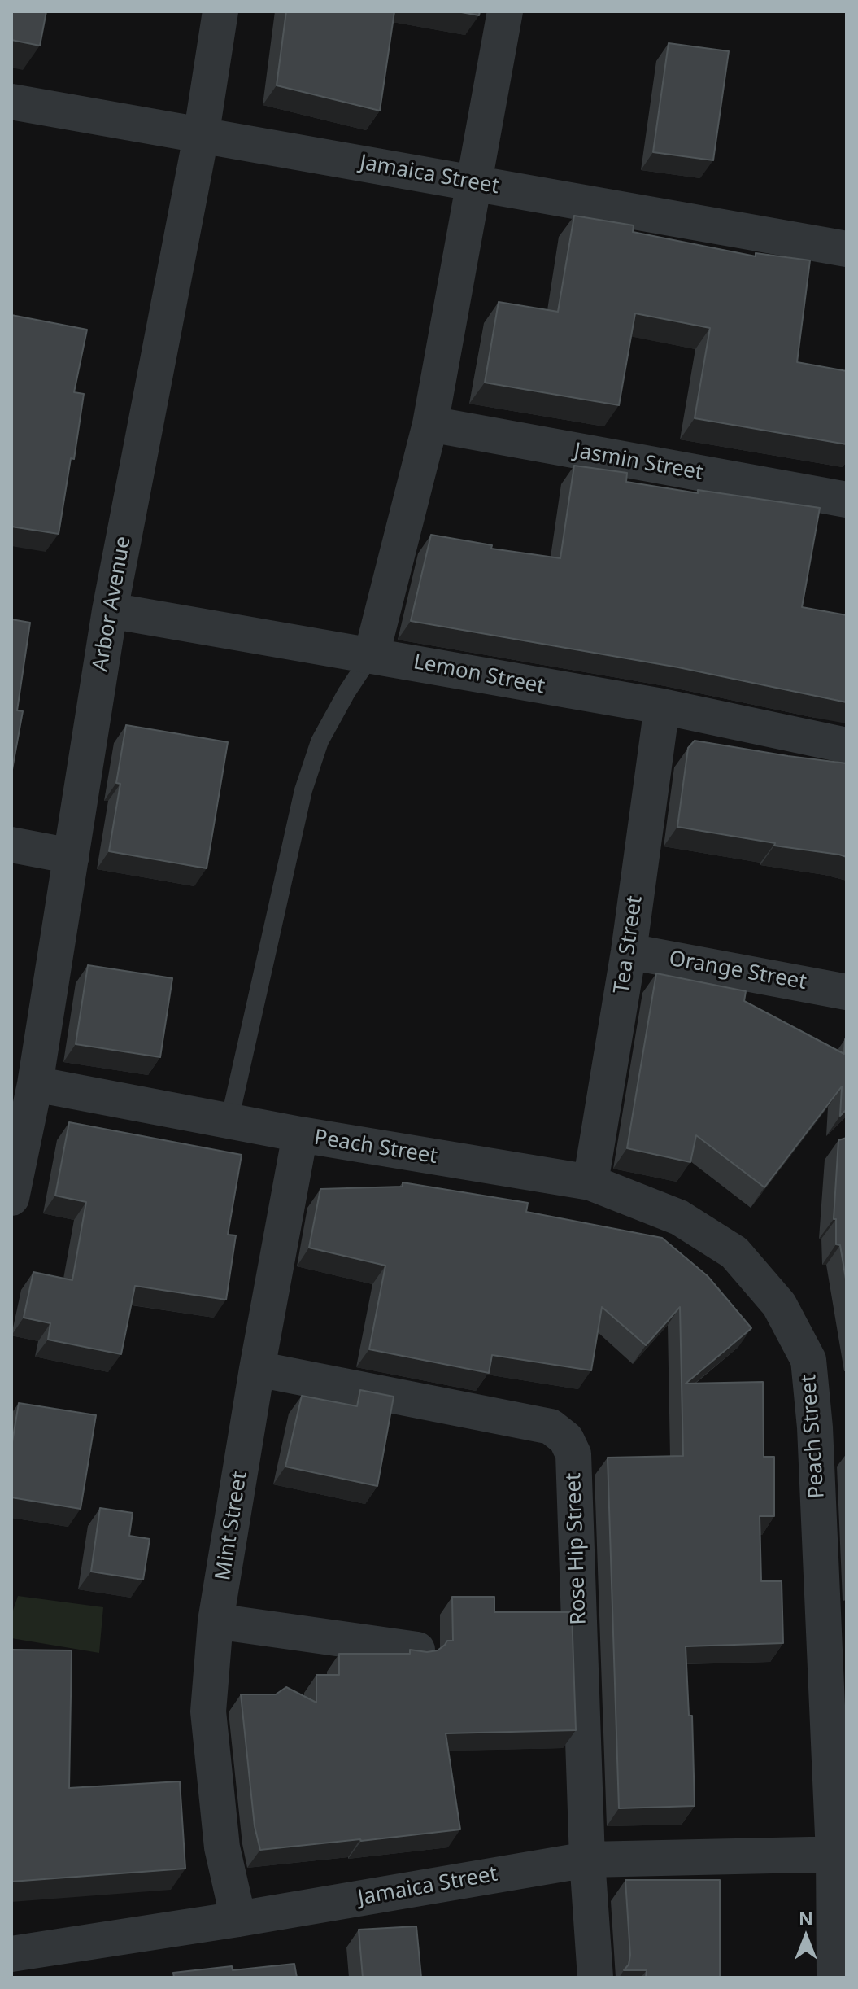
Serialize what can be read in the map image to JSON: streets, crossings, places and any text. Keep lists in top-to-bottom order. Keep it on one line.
{"streets":{"street":["Jamaica Street","Jasmin Street","Arbor Avenue","Lemon Street","Tea Street","Orange Street","Peach Street","Mint Street","Rose Hip Street"]},"crossings":[["Jamaica Street","Arbor Avenue"],["Jamaica Street","Peach Street"],["Jamaica Street","Mint Street"],["Jamaica Street","Rose Hip Street"],["Arbor Avenue","Lemon Street"],["Arbor Avenue","Peach Street"],["Lemon Street","Tea Street"],["Tea Street","Orange Street"],["Tea Street","Peach Street"],["Peach Street","Mint Street"],["Mint Street","Rose Hip Street"]],"north":"top"}
